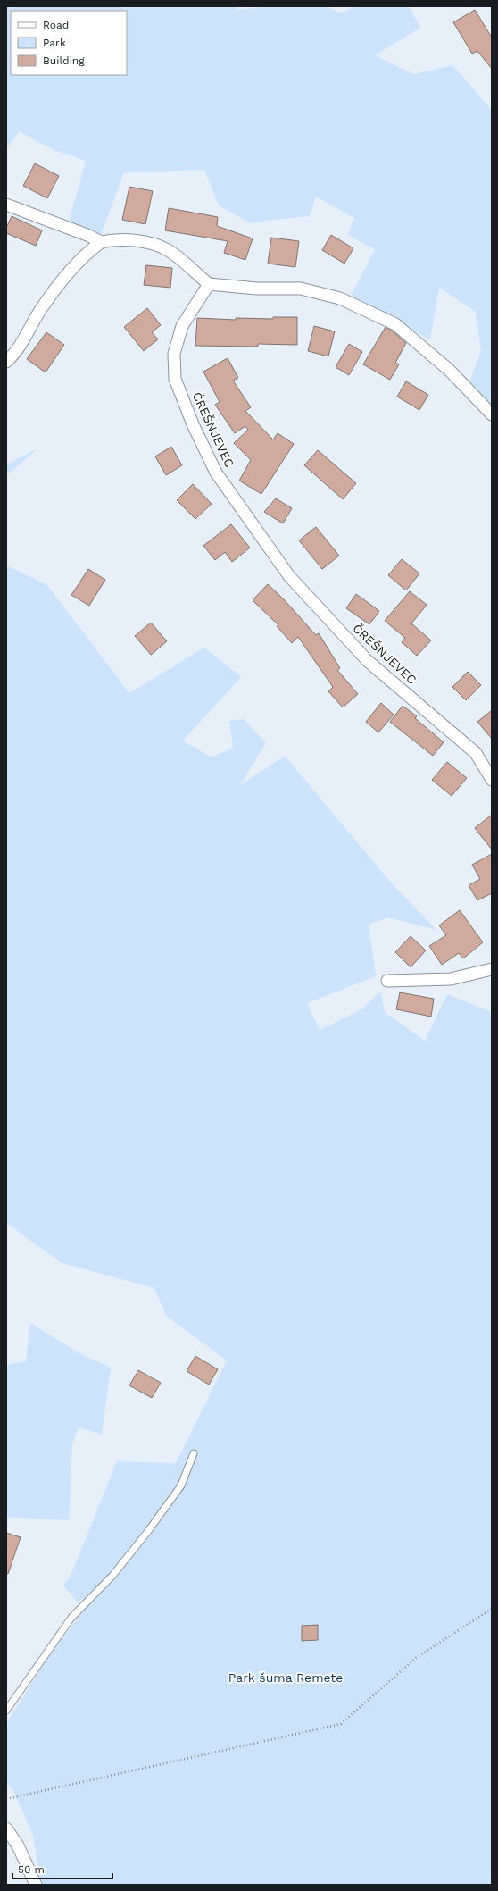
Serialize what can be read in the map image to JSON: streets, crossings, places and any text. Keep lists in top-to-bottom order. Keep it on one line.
{"streets":{"street":["ČREŠNJEVEC"]},"parks":["Park šuma Remete"],"legend":["Road","Park","Building"],"scale_bar":"50 m"}
